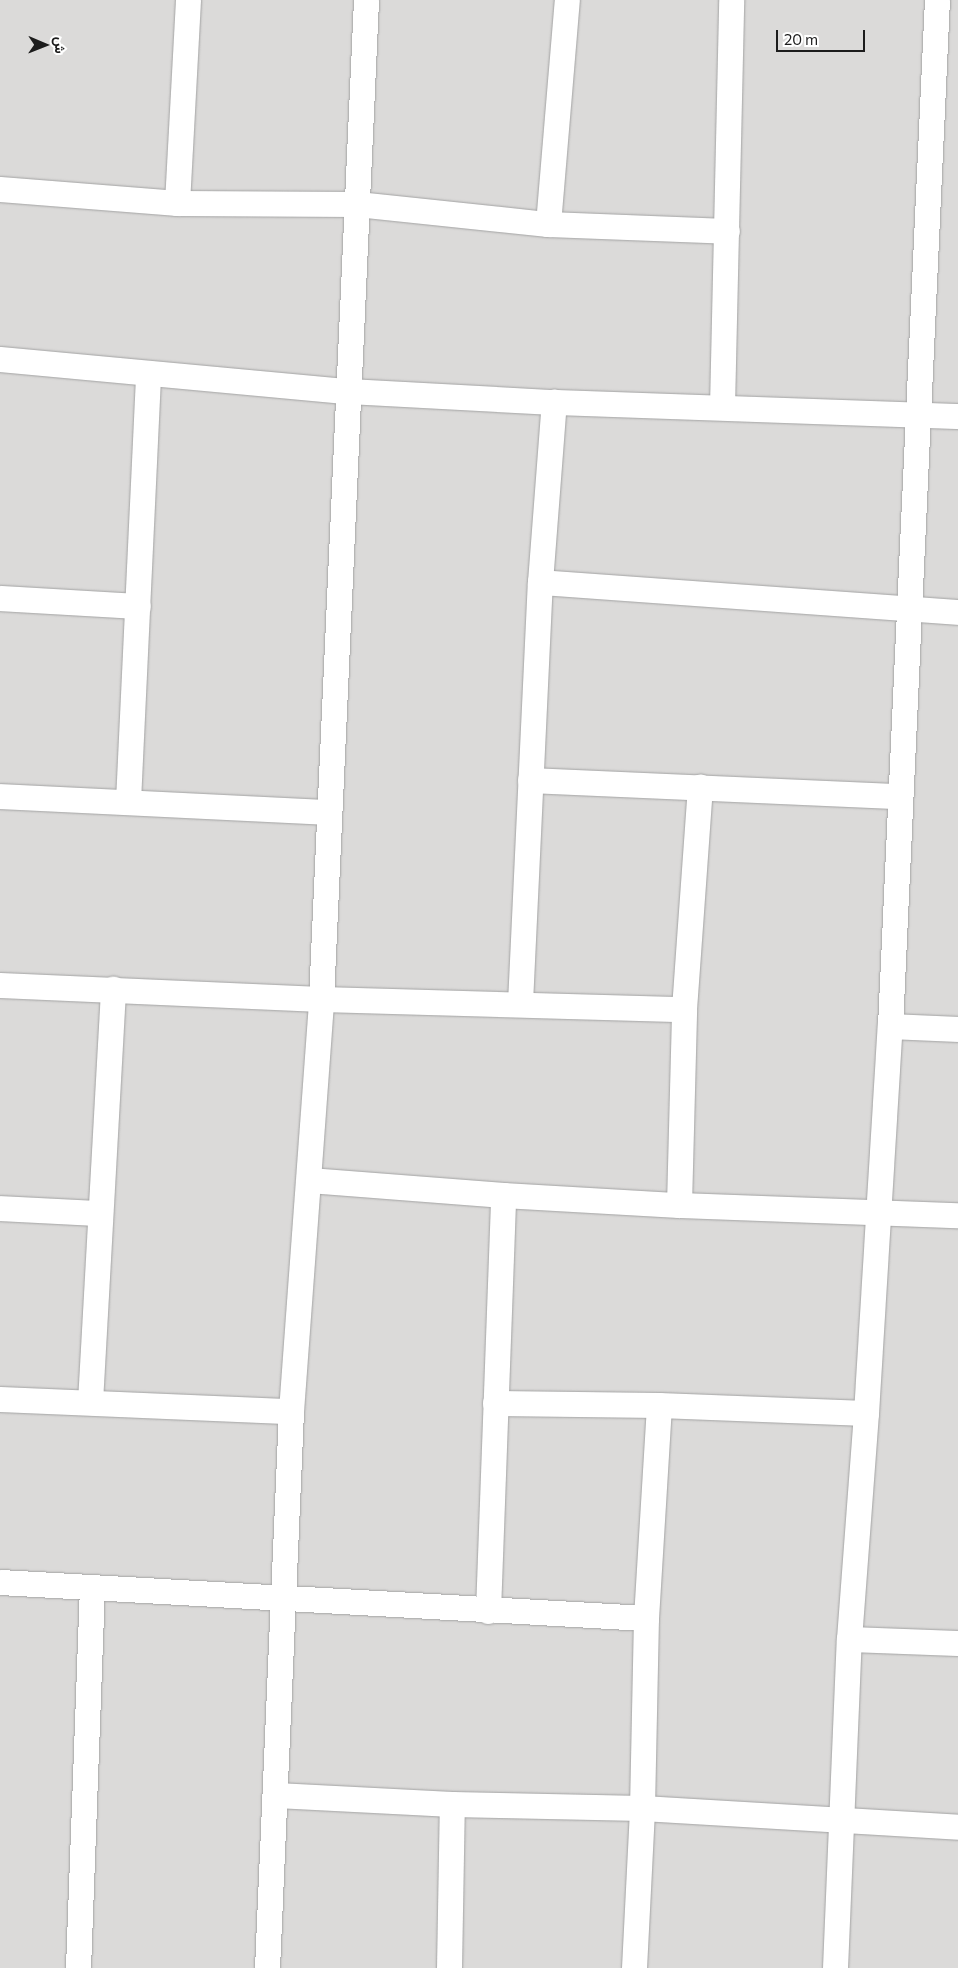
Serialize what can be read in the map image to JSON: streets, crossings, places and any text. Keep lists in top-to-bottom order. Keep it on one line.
{"scale_bar":"20 m","north":"right"}
